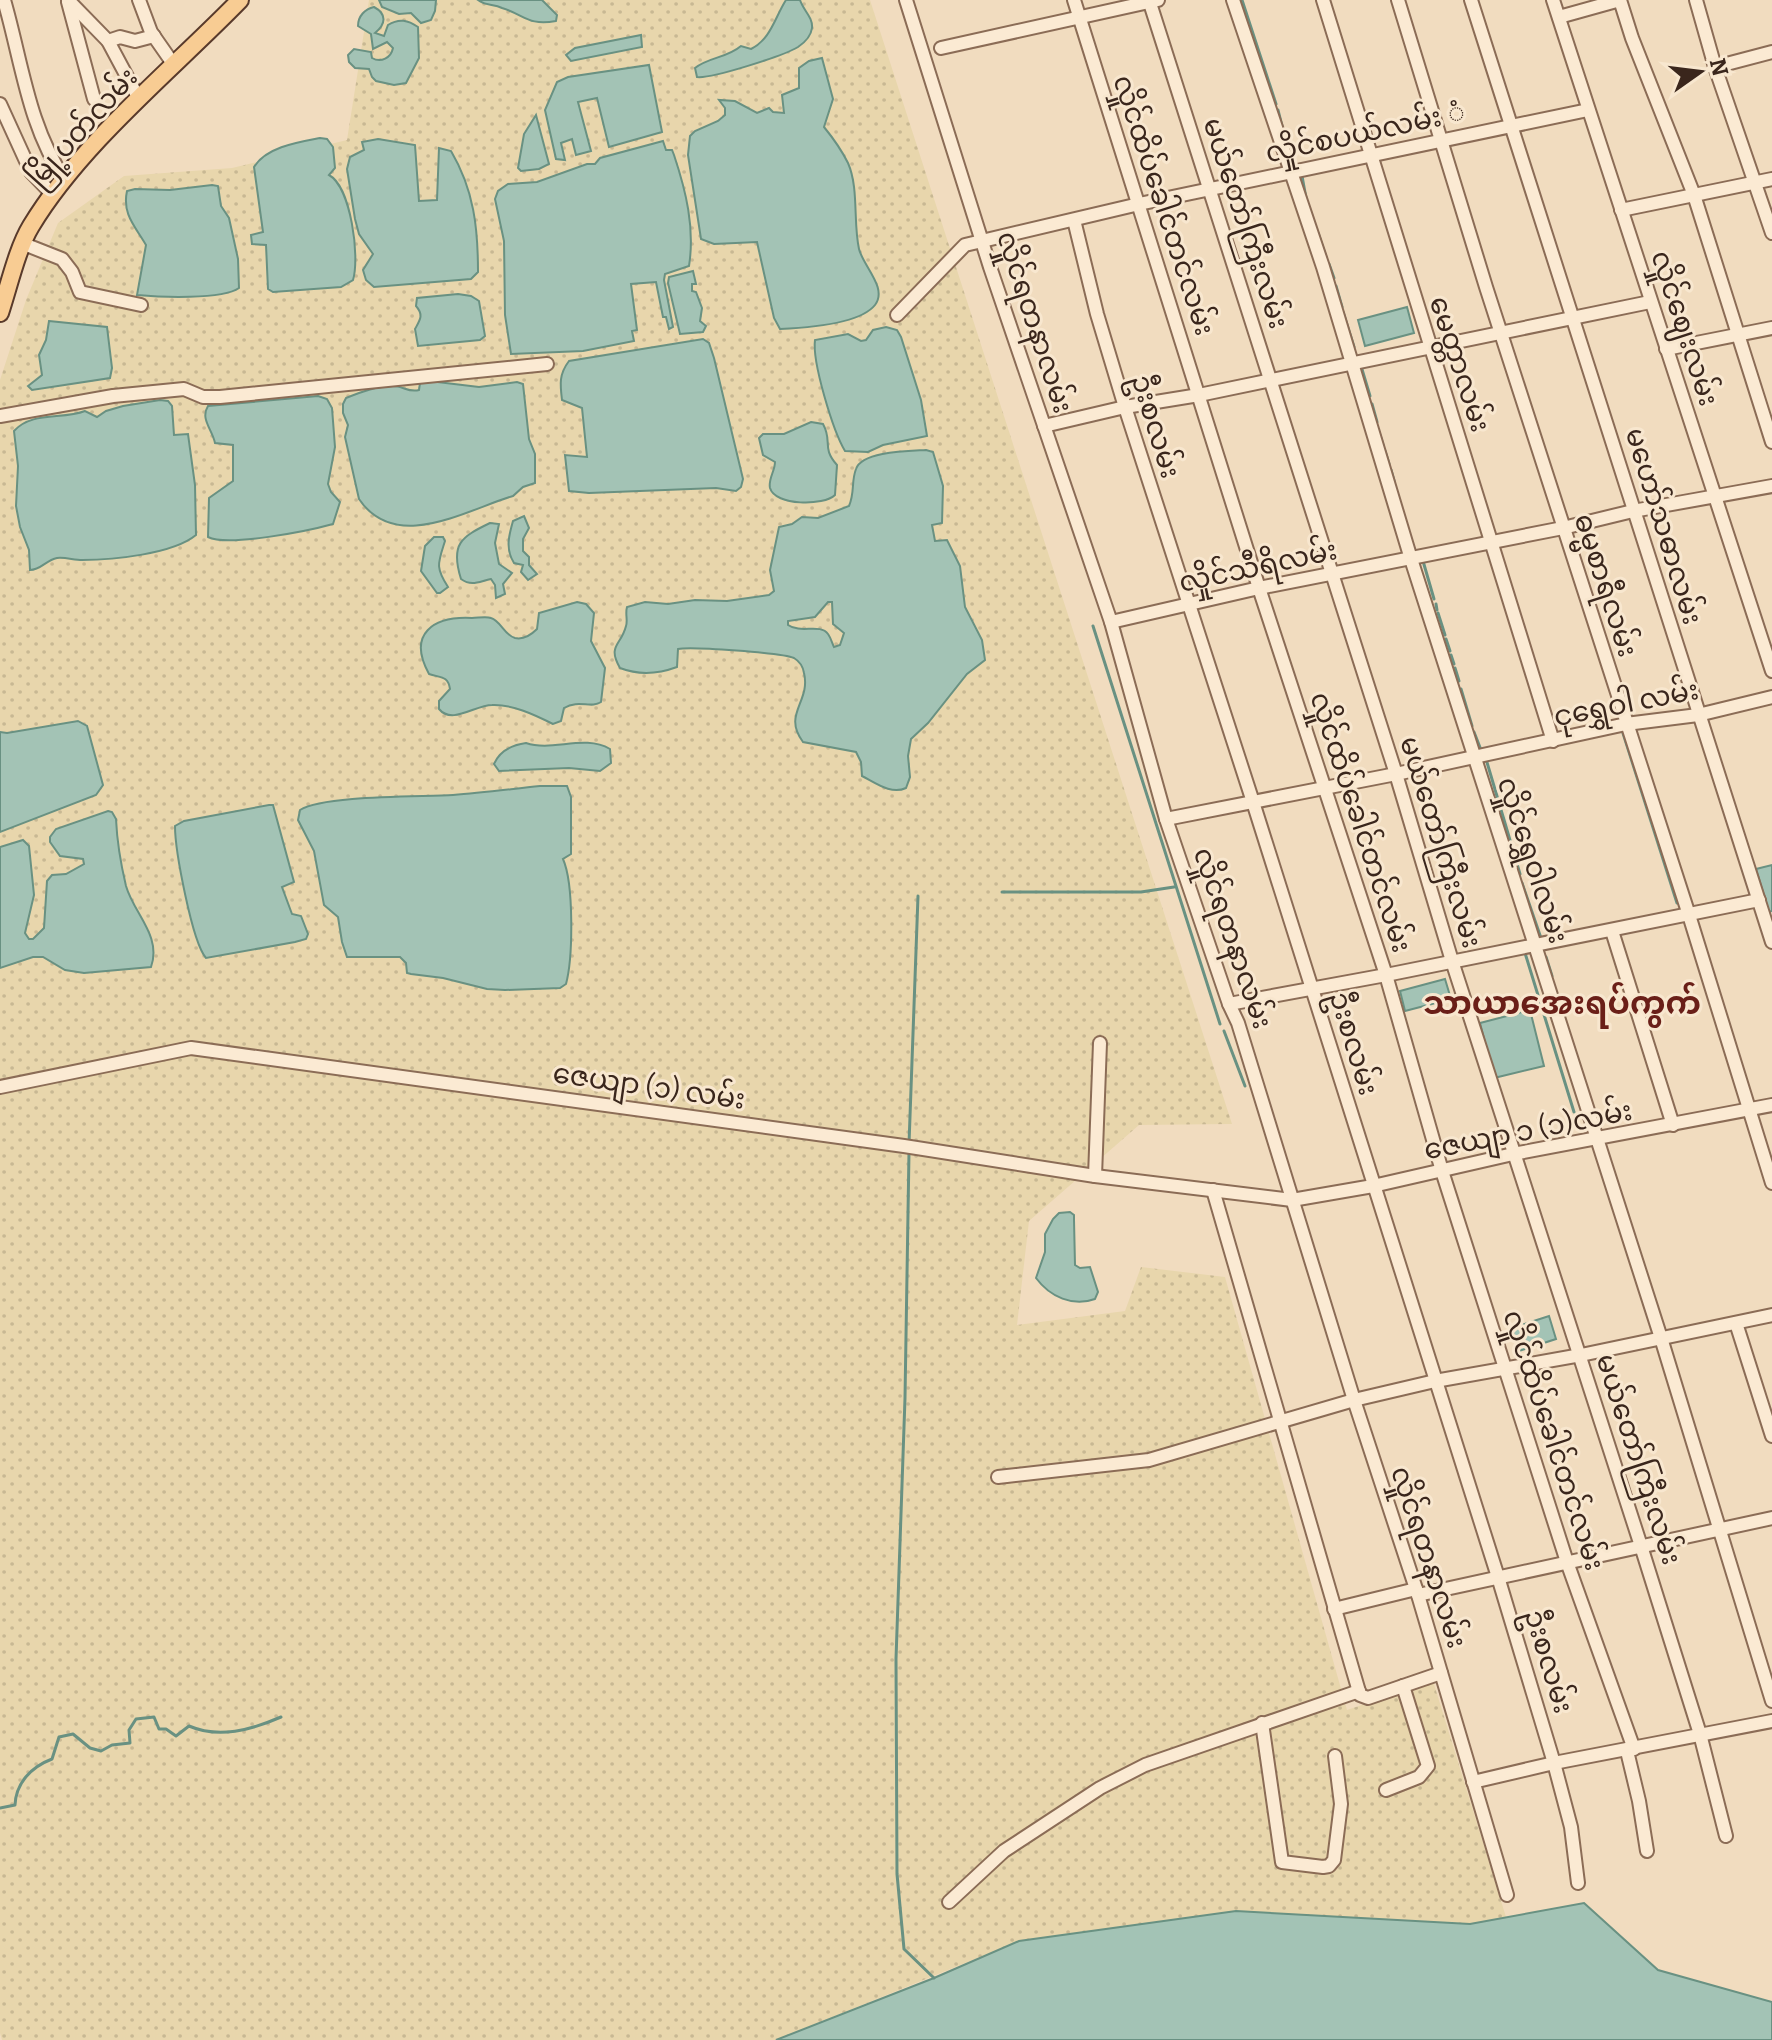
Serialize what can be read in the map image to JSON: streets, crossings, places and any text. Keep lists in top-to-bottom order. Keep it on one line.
{"streets":{"main road":["မြို့ပတ်လမ်း"],"street":["လှိုင်စပယ်လမ်း ံ","လှိုင်ထိပ်ခေါင်တင်လမ်း","မယ်တော်ကြီးလမ်း","လှိုင်ရတနာလမ်း","လှိုင်ဈေးလမ်း","မေတ္တာလမ်း","ဦးစလမ်း","မဟော်သဓာလမ်း","လှိုင်သီရိလမ်း","ဓမ္မစာရီလမ်း","ငုရွှေဝါ လမ်း","လှိုင်ရွှေဝါလမ်း","ဇေယျာ (၁) လမ်း","ဇေယျာ ၁ (၁)လမ်း"]},"crossings":[["လှိုင်စပယ်လမ်း ံ","လှိုင်ထိပ်ခေါင်တင်လမ်း"],["လှိုင်စပယ်လမ်း ံ","မယ်တော်ကြီးလမ်း"],["လှိုင်စပယ်လမ်း ံ","လှိုင်ရတနာလမ်း"],["လှိုင်စပယ်လမ်း ံ","လှိုင်ဈေးလမ်း"],["လှိုင်စပယ်လမ်း ံ","မေတ္တာလမ်း"],["လှိုင်စပယ်လမ်း ံ","ဦးစလမ်း"],["လှိုင်စပယ်လမ်း ံ","မဟော်သဓာလမ်း"],["လှိုင်စပယ်လမ်း ံ","ဓမ္မစာရီလမ်း"],["လှိုင်စပယ်လမ်း ံ","လှိုင်ရွှေဝါလမ်း"],["လှိုင်ထိပ်ခေါင်တင်လမ်း","လှိုင်သီရိလမ်း"],["လှိုင်ထိပ်ခေါင်တင်လမ်း","ငုရွှေဝါ လမ်း"],["လှိုင်ထိပ်ခေါင်တင်လမ်း","ဇေယျာ ၁ (၁)လမ်း"],["မယ်တော်ကြီးလမ်း","လှိုင်သီရိလမ်း"],["မယ်တော်ကြီးလမ်း","ငုရွှေဝါ လမ်း"],["မယ်တော်ကြီးလမ်း","ဇေယျာ ၁ (၁)လမ်း"],["လှိုင်ရတနာလမ်း","လှိုင်သီရိလမ်း"],["လှိုင်ရတနာလမ်း","ငုရွှေဝါ လမ်း"],["လှိုင်ရတနာလမ်း","ဇေယျာ (၁) လမ်း"],["လှိုင်ရတနာလမ်း","ဇေယျာ ၁ (၁)လမ်း"],["လှိုင်ဈေးလမ်း","လှိုင်သီရိလမ်း"],["မေတ္တာလမ်း","လှိုင်သီရိလမ်း"],["မေတ္တာလမ်း","ငုရွှေဝါ လမ်း"],["ဦးစလမ်း","လှိုင်သီရိလမ်း"],["ဦးစလမ်း","ငုရွှေဝါ လမ်း"],["ဦးစလမ်း","ဇေယျာ ၁ (၁)လမ်း"],["မဟော်သဓာလမ်း","လှိုင်သီရိလမ်း"],["မဟော်သဓာလမ်း","ငုရွှေဝါ လမ်း"],["လှိုင်သီရိလမ်း","ဓမ္မစာရီလမ်း"],["လှိုင်သီရိလမ်း","လှိုင်ရွှေဝါလမ်း"],["ဓမ္မစာရီလမ်း","ငုရွှေဝါ လမ်း"],["ဓမ္မစာရီလမ်း","ဇေယျာ ၁ (၁)လမ်း"],["ငုရွှေဝါ လမ်း","လှိုင်ရွှေဝါလမ်း"],["လှိုင်ရွှေဝါလမ်း","ဇေယျာ ၁ (၁)လမ်း"],["ဇေယျာ (၁) လမ်း","ဇေယျာ ၁ (၁)လမ်း"]],"districts":["သာယာအေးရပ်ကွက်"],"north":"right"}
